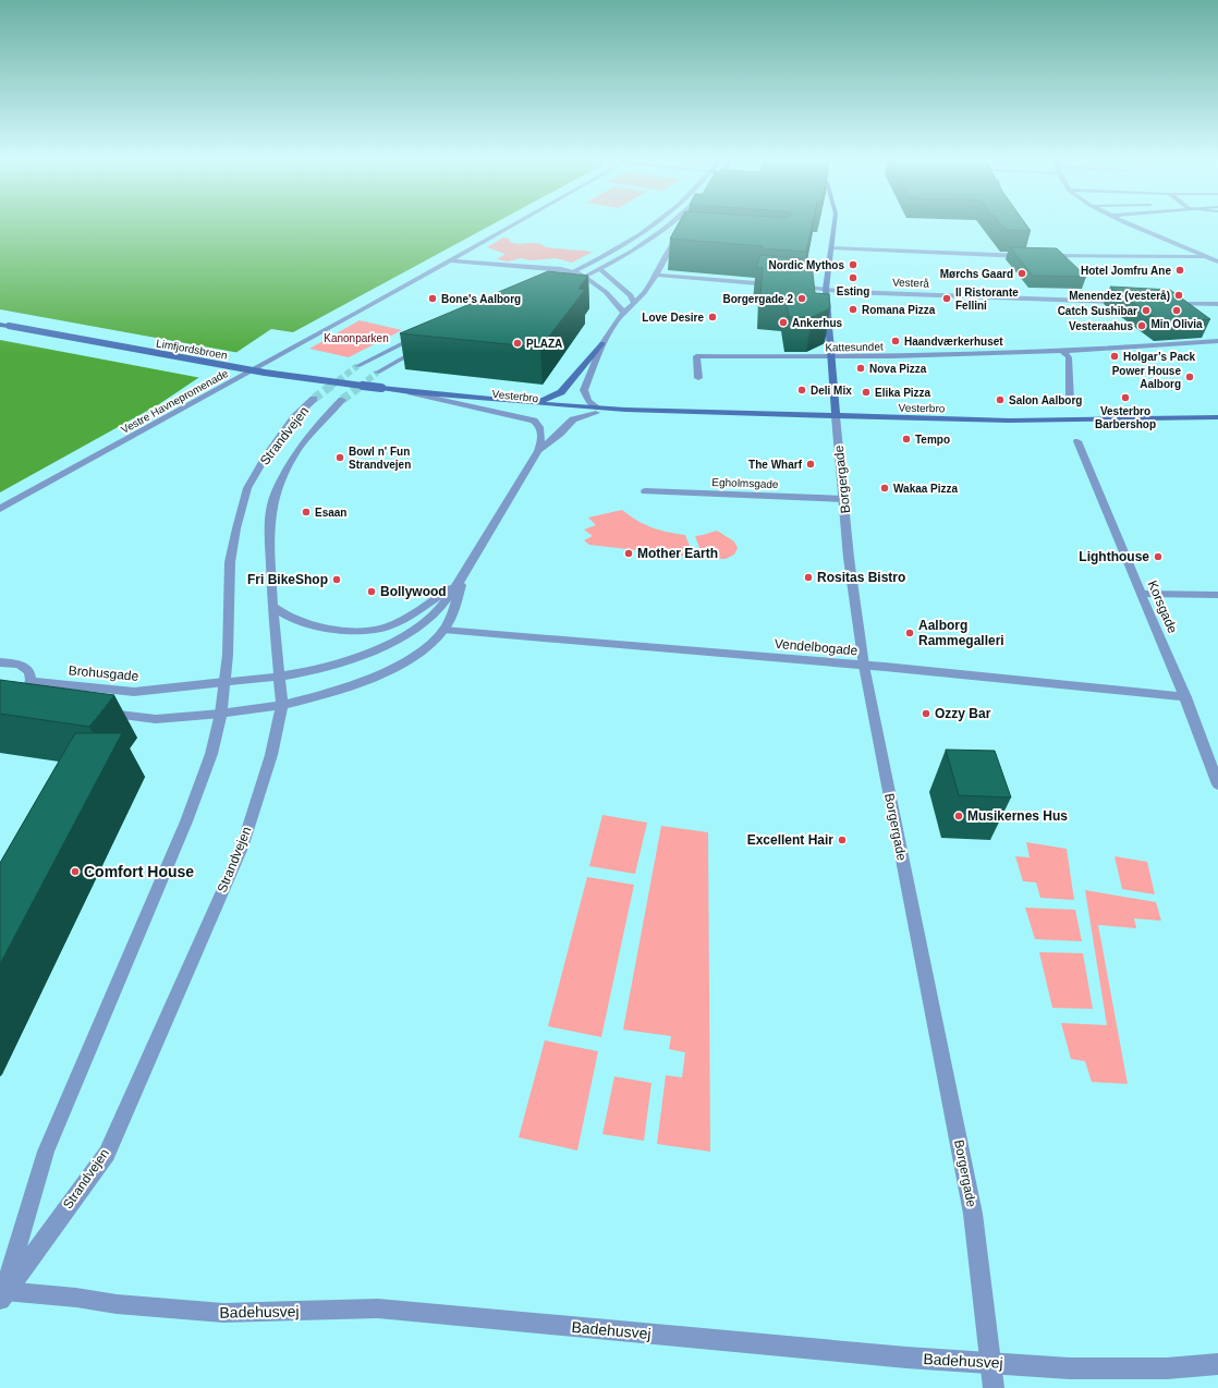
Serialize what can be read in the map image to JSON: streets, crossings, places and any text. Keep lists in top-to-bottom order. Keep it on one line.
{"streets":{"main road":["Limfjordsbroen","Vesterbro","Borgergade"],"street":["Vesterå","Kattesundet","Vestre Havnepromenade","Strandvejen","Egholmsgade","Korsgade","Vendelbogade","Brohusgade","Badehusvej"]},"crossings":[["Vesterå","Borgergade"],["Kattesundet","Borgergade"],["Limfjordsbroen","Vesterbro"],["Vesterbro","Borgergade"],["Strandvejen","Brohusgade"],["Strandvejen","Badehusvej"],["Borgergade","Egholmsgade"],["Borgergade","Vendelbogade"],["Borgergade","Badehusvej"],["Korsgade","Vendelbogade"]],"parks":["Kanonparken"],"places":["Nordic Mythos","Hotel Jomfru Ane","Mørchs Gaard","Esting","Menendez (vesterå)","Bone's Aalborg","Borgergade 2","Il Ristorante Fellini","Romana Pizza","Catch Sushibar","Min Olivia","Love Desire","Ankerhus","Vesteraahus","Haandværkerhuset","PLAZA","Holgar’s Pack","Nova Pizza","Power House Aalborg","Deli Mix","Elika Pizza","Vesterbro Barbershop","Salon Aalborg","Tempo","Bowl n' Fun Strandvejen","The Wharf","Wakaa Pizza","Esaan","Mother Earth","Lighthouse","Rositas Bistro","Fri BikeShop","Bollywood","Aalborg Rammegalleri","Ozzy Bar","Musikernes Hus","Excellent Hair","Comfort House"]}
